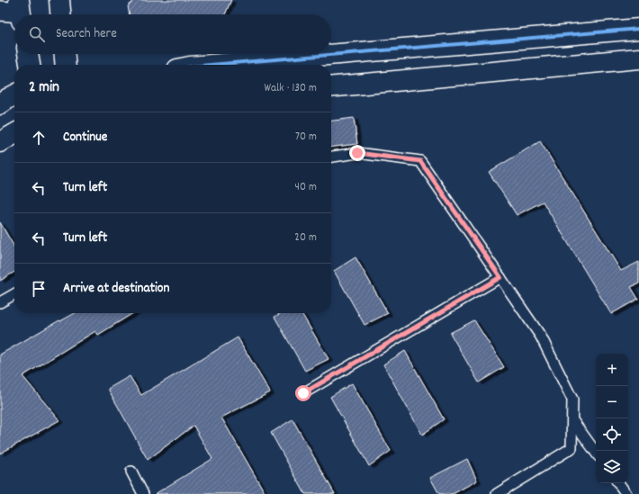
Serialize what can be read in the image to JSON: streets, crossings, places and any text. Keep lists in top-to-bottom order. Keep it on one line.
{"page":{"search":"Search here","heading":["2 min","Walk · 130 m"],"list":[["Continue","70 m"],["Turn left","40 m"],["Turn left","20 m"],"Arrive at destination"],"map_buttons":["+","−"]}}
